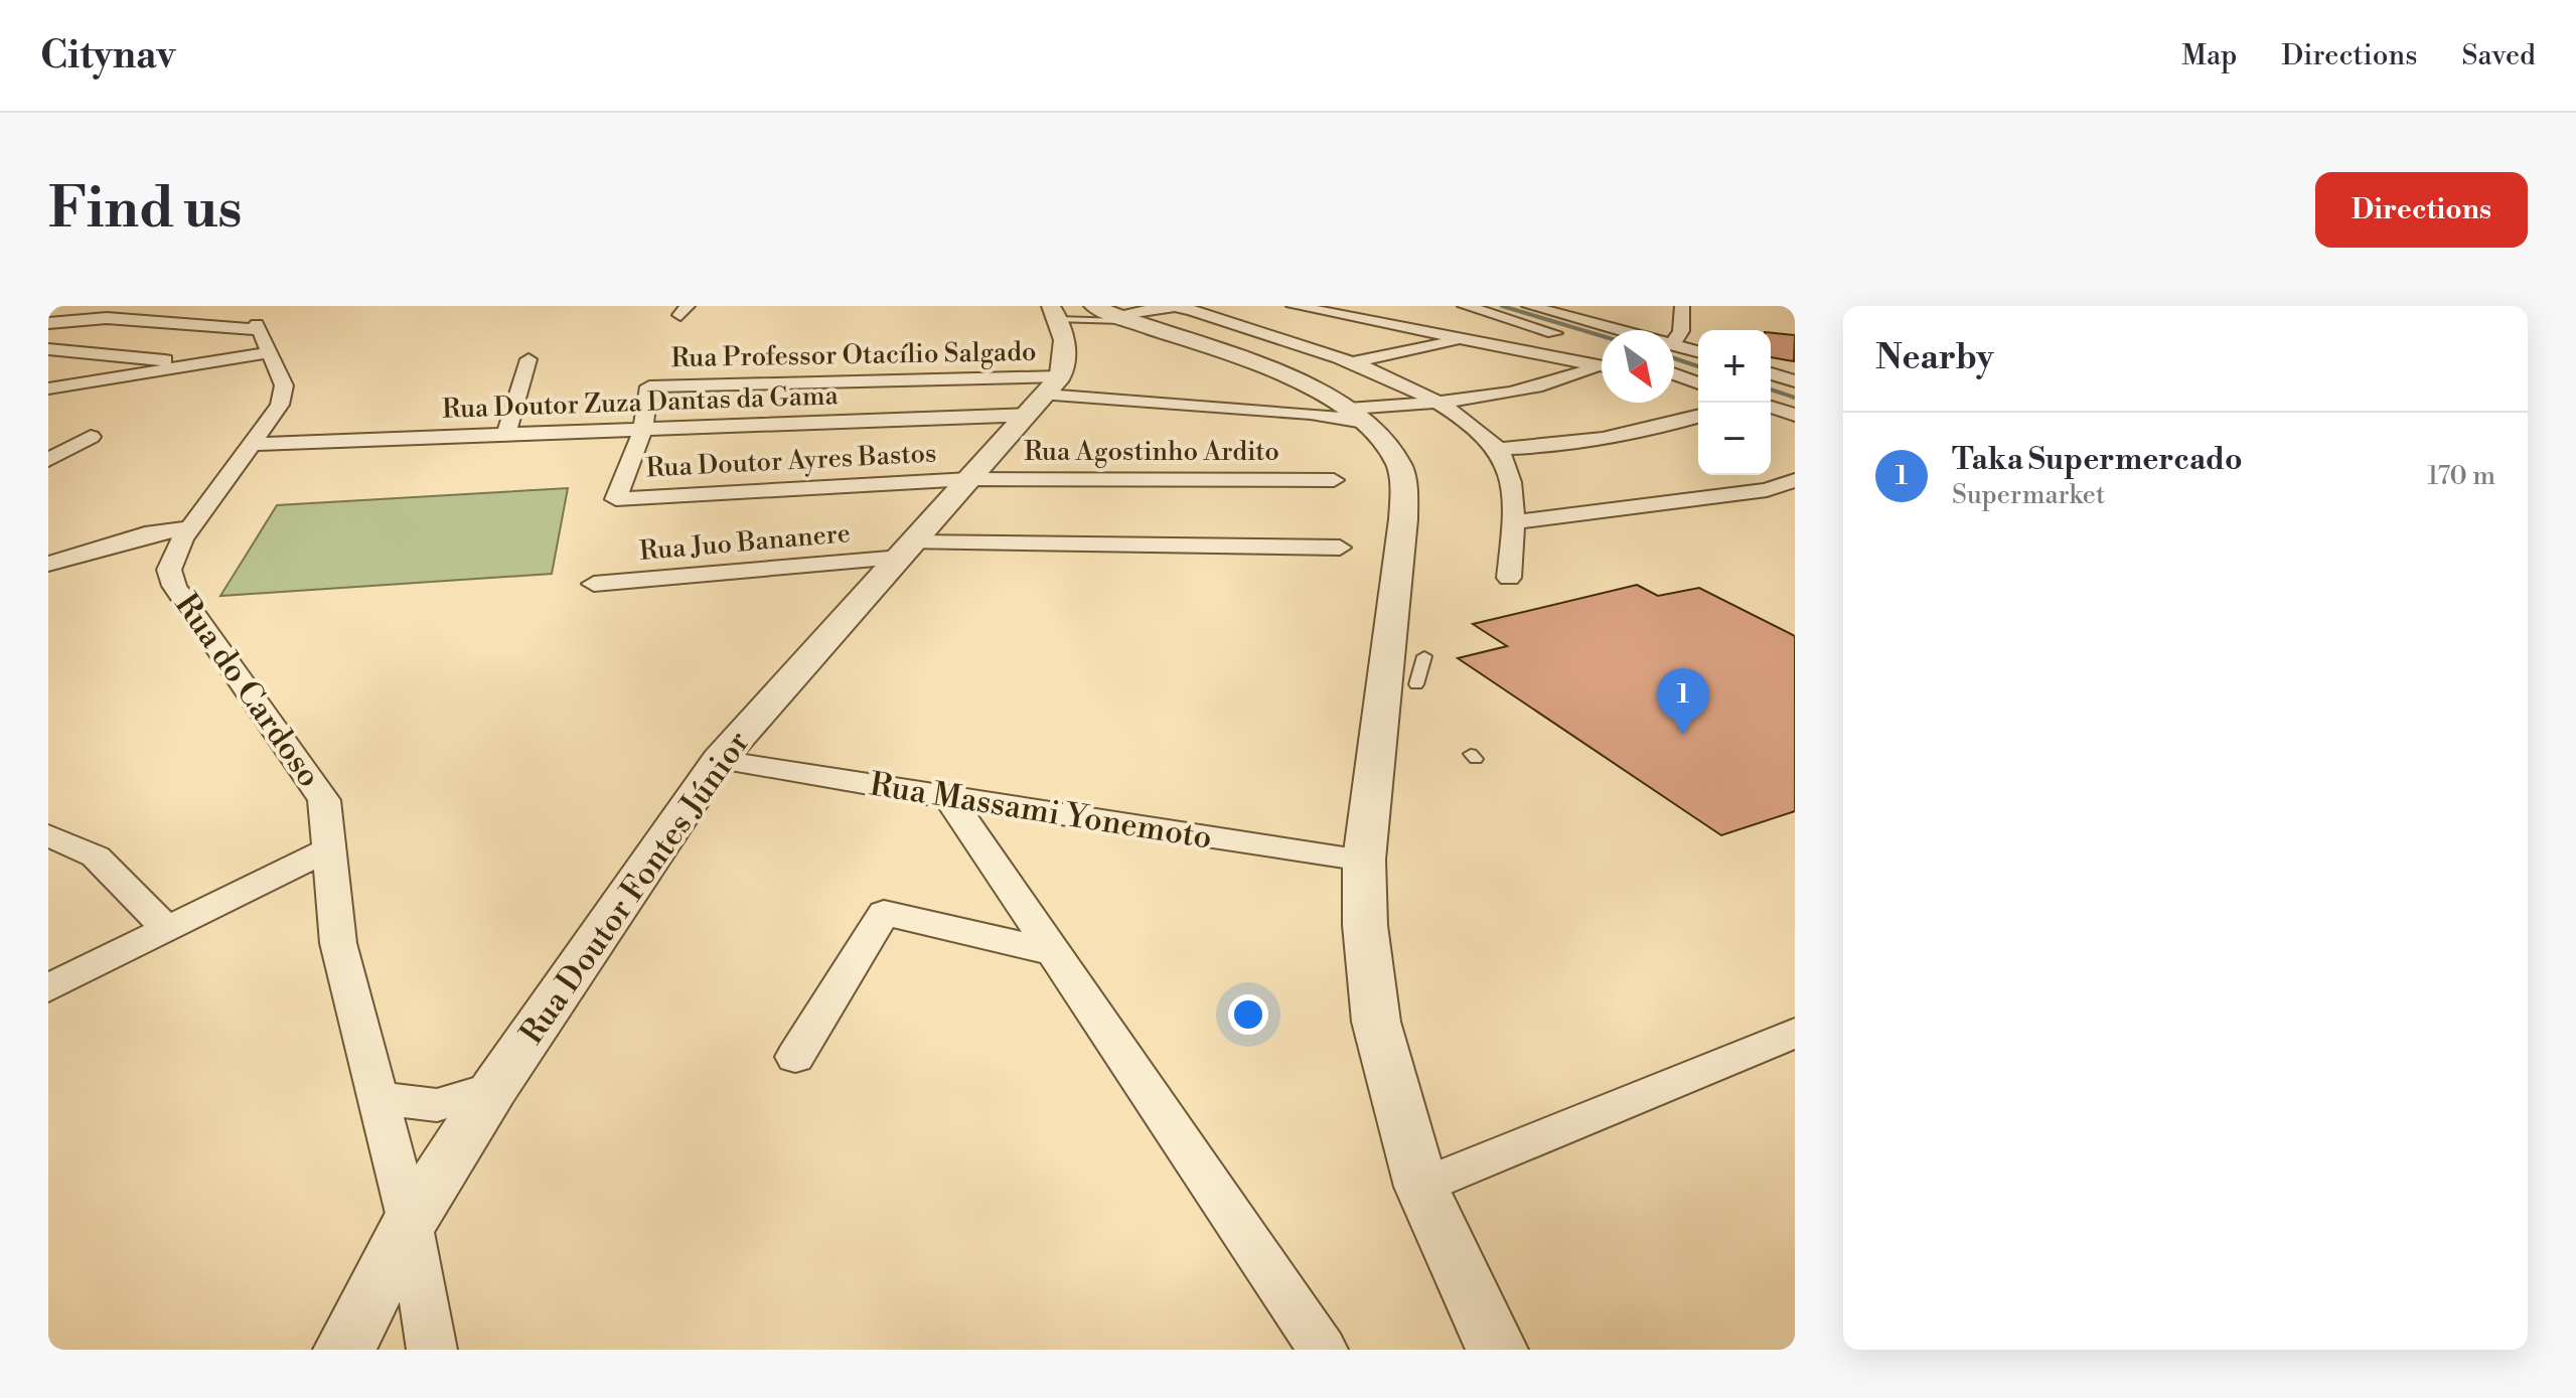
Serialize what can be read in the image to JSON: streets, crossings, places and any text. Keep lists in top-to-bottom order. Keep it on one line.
{"streets":{"street":["Rua Professor Otacílio Salgado","Rua Doutor Zuza Dantas da Gama","Rua Agostinho Ardito","Rua Doutor Ayres Bastos","Rua Juo Bananere","Rua do Cardoso","Rua Massami Yonemoto","Rua Doutor Fontes Júnior"]},"crossings":[["Rua Professor Otacílio Salgado","Rua Doutor Zuza Dantas da Gama"],["Rua Professor Otacílio Salgado","Rua Doutor Ayres Bastos"],["Rua Professor Otacílio Salgado","Rua Doutor Fontes Júnior"],["Rua Doutor Zuza Dantas da Gama","Rua Doutor Ayres Bastos"],["Rua Doutor Zuza Dantas da Gama","Rua do Cardoso"],["Rua Doutor Zuza Dantas da Gama","Rua Doutor Fontes Júnior"],["Rua Agostinho Ardito","Rua Doutor Ayres Bastos"],["Rua Agostinho Ardito","Rua Doutor Fontes Júnior"],["Rua Doutor Ayres Bastos","Rua Doutor Fontes Júnior"],["Rua Juo Bananere","Rua Doutor Fontes Júnior"],["Rua do Cardoso","Rua Doutor Fontes Júnior"],["Rua Massami Yonemoto","Rua Doutor Fontes Júnior"]],"north":"bottom right","page":{"header":"Citynav","nav":["Map","Directions","Saved"],"buttons":"Directions","title":"Find us","heading":"Nearby","map_buttons":["+","−"],"list":[{"mark":"1","name":"Taka Supermercado","note":"Supermarket","value":"170 m"}],"pins":"1"}}
